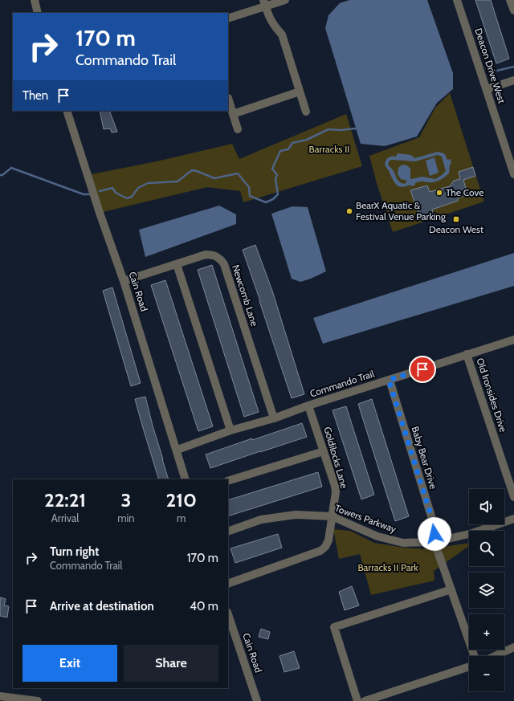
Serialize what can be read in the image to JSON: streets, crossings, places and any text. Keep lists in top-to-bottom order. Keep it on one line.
{"streets":{"street":["Deacon Drive West","Cain Road","Newcomb Lane","Commando Trail","Old Ironsides Drive","Goldilocks Lane","Baby Bear Drive","Towers Parkway"]},"crossings":[["Cain Road","Newcomb Lane"],["Cain Road","Commando Trail"],["Newcomb Lane","Commando Trail"],["Commando Trail","Old Ironsides Drive"],["Commando Trail","Goldilocks Lane"],["Commando Trail","Baby Bear Drive"],["Goldilocks Lane","Towers Parkway"],["Baby Bear Drive","Towers Parkway"]],"parks":["Barracks II","Barracks II Park"],"places":{"other":["The Cove","BearX Aquatic & Festival Venue Parking"],"transit":["Deacon West"]},"page":{"turn":["170 m","Commando Trail"],"then":"Then","eta":["22:21","Arrival","3","min","210","m"],"map_buttons":["+","−"],"list":[{"name":"Turn right","note":"Commando Trail","value":"170 m"},{"name":"Arrive at destination","value":"40 m"}],"buttons":["Exit","Share"]}}
